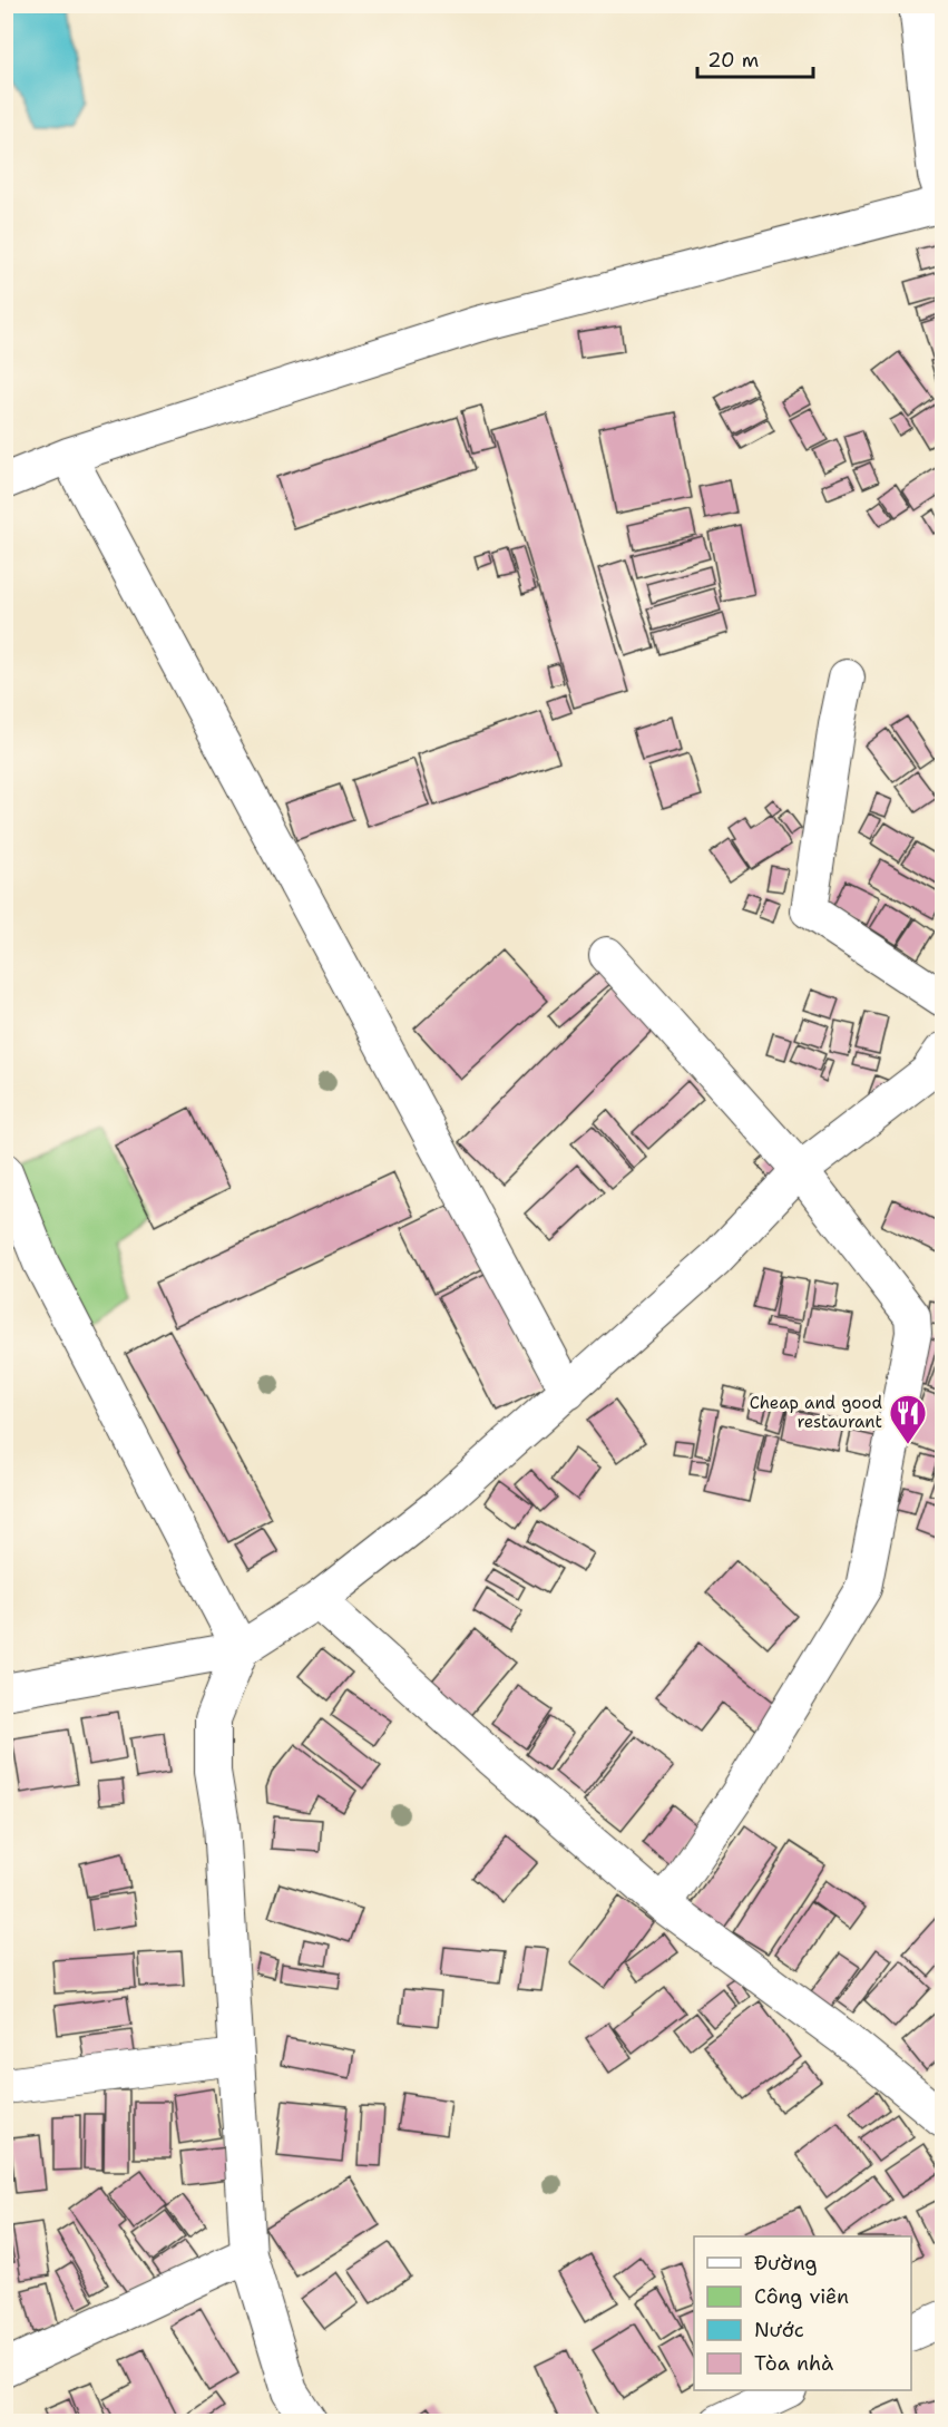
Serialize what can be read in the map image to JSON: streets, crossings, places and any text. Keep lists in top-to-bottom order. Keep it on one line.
{"places":{"restaurant":["Cheap and good restaurant"]},"legend":["Đường","Công viên","Nước","Tòa nhà"],"scale_bar":"20 m"}
